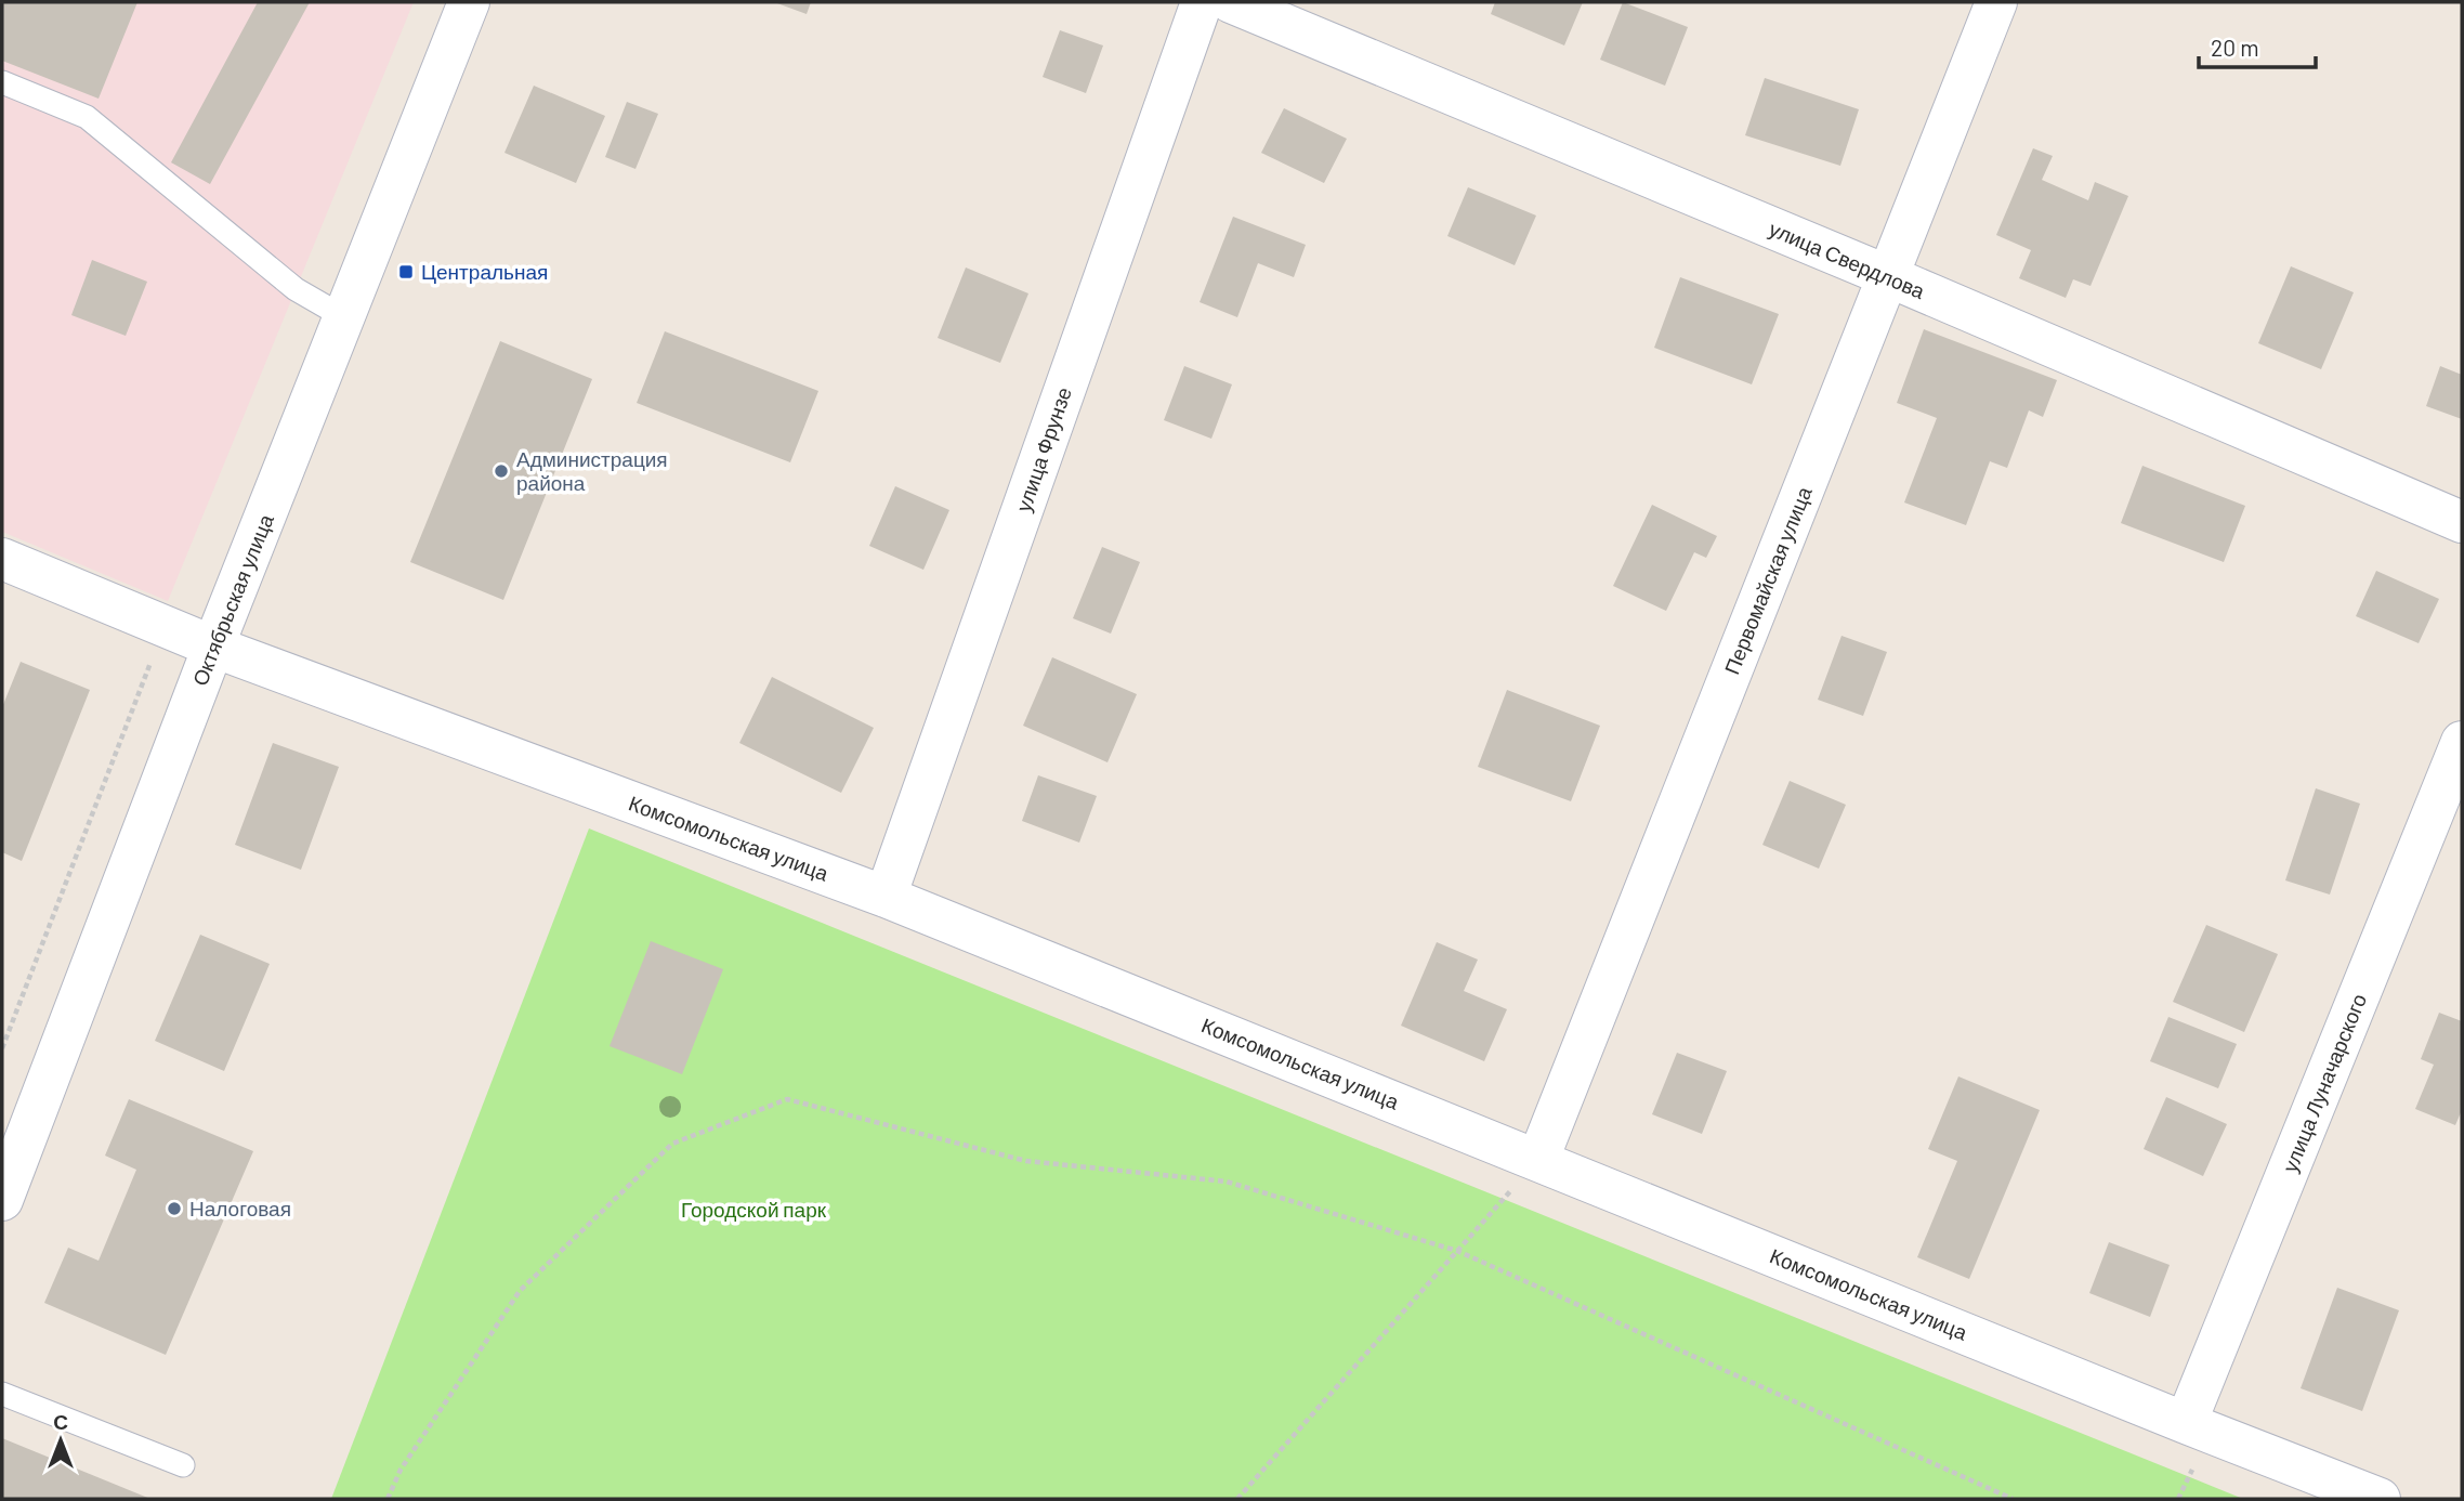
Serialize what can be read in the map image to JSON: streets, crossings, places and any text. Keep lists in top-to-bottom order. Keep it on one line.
{"streets":{"street":["улица Свердлова","улица Фрунзе","Первомайская улица","Октябрьская улица","Комсомольская улица","улица Луначарского"]},"crossings":[["улица Свердлова","Первомайская улица"],["улица Фрунзе","Комсомольская улица"],["Первомайская улица","Комсомольская улица"],["Октябрьская улица","Комсомольская улица"],["Комсомольская улица","улица Луначарского"]],"parks":["Городской парк"],"places":{"transit":["Центральная"],"other":["Администрация района","Налоговая"]},"scale_bar":"20 m","north":"top"}
